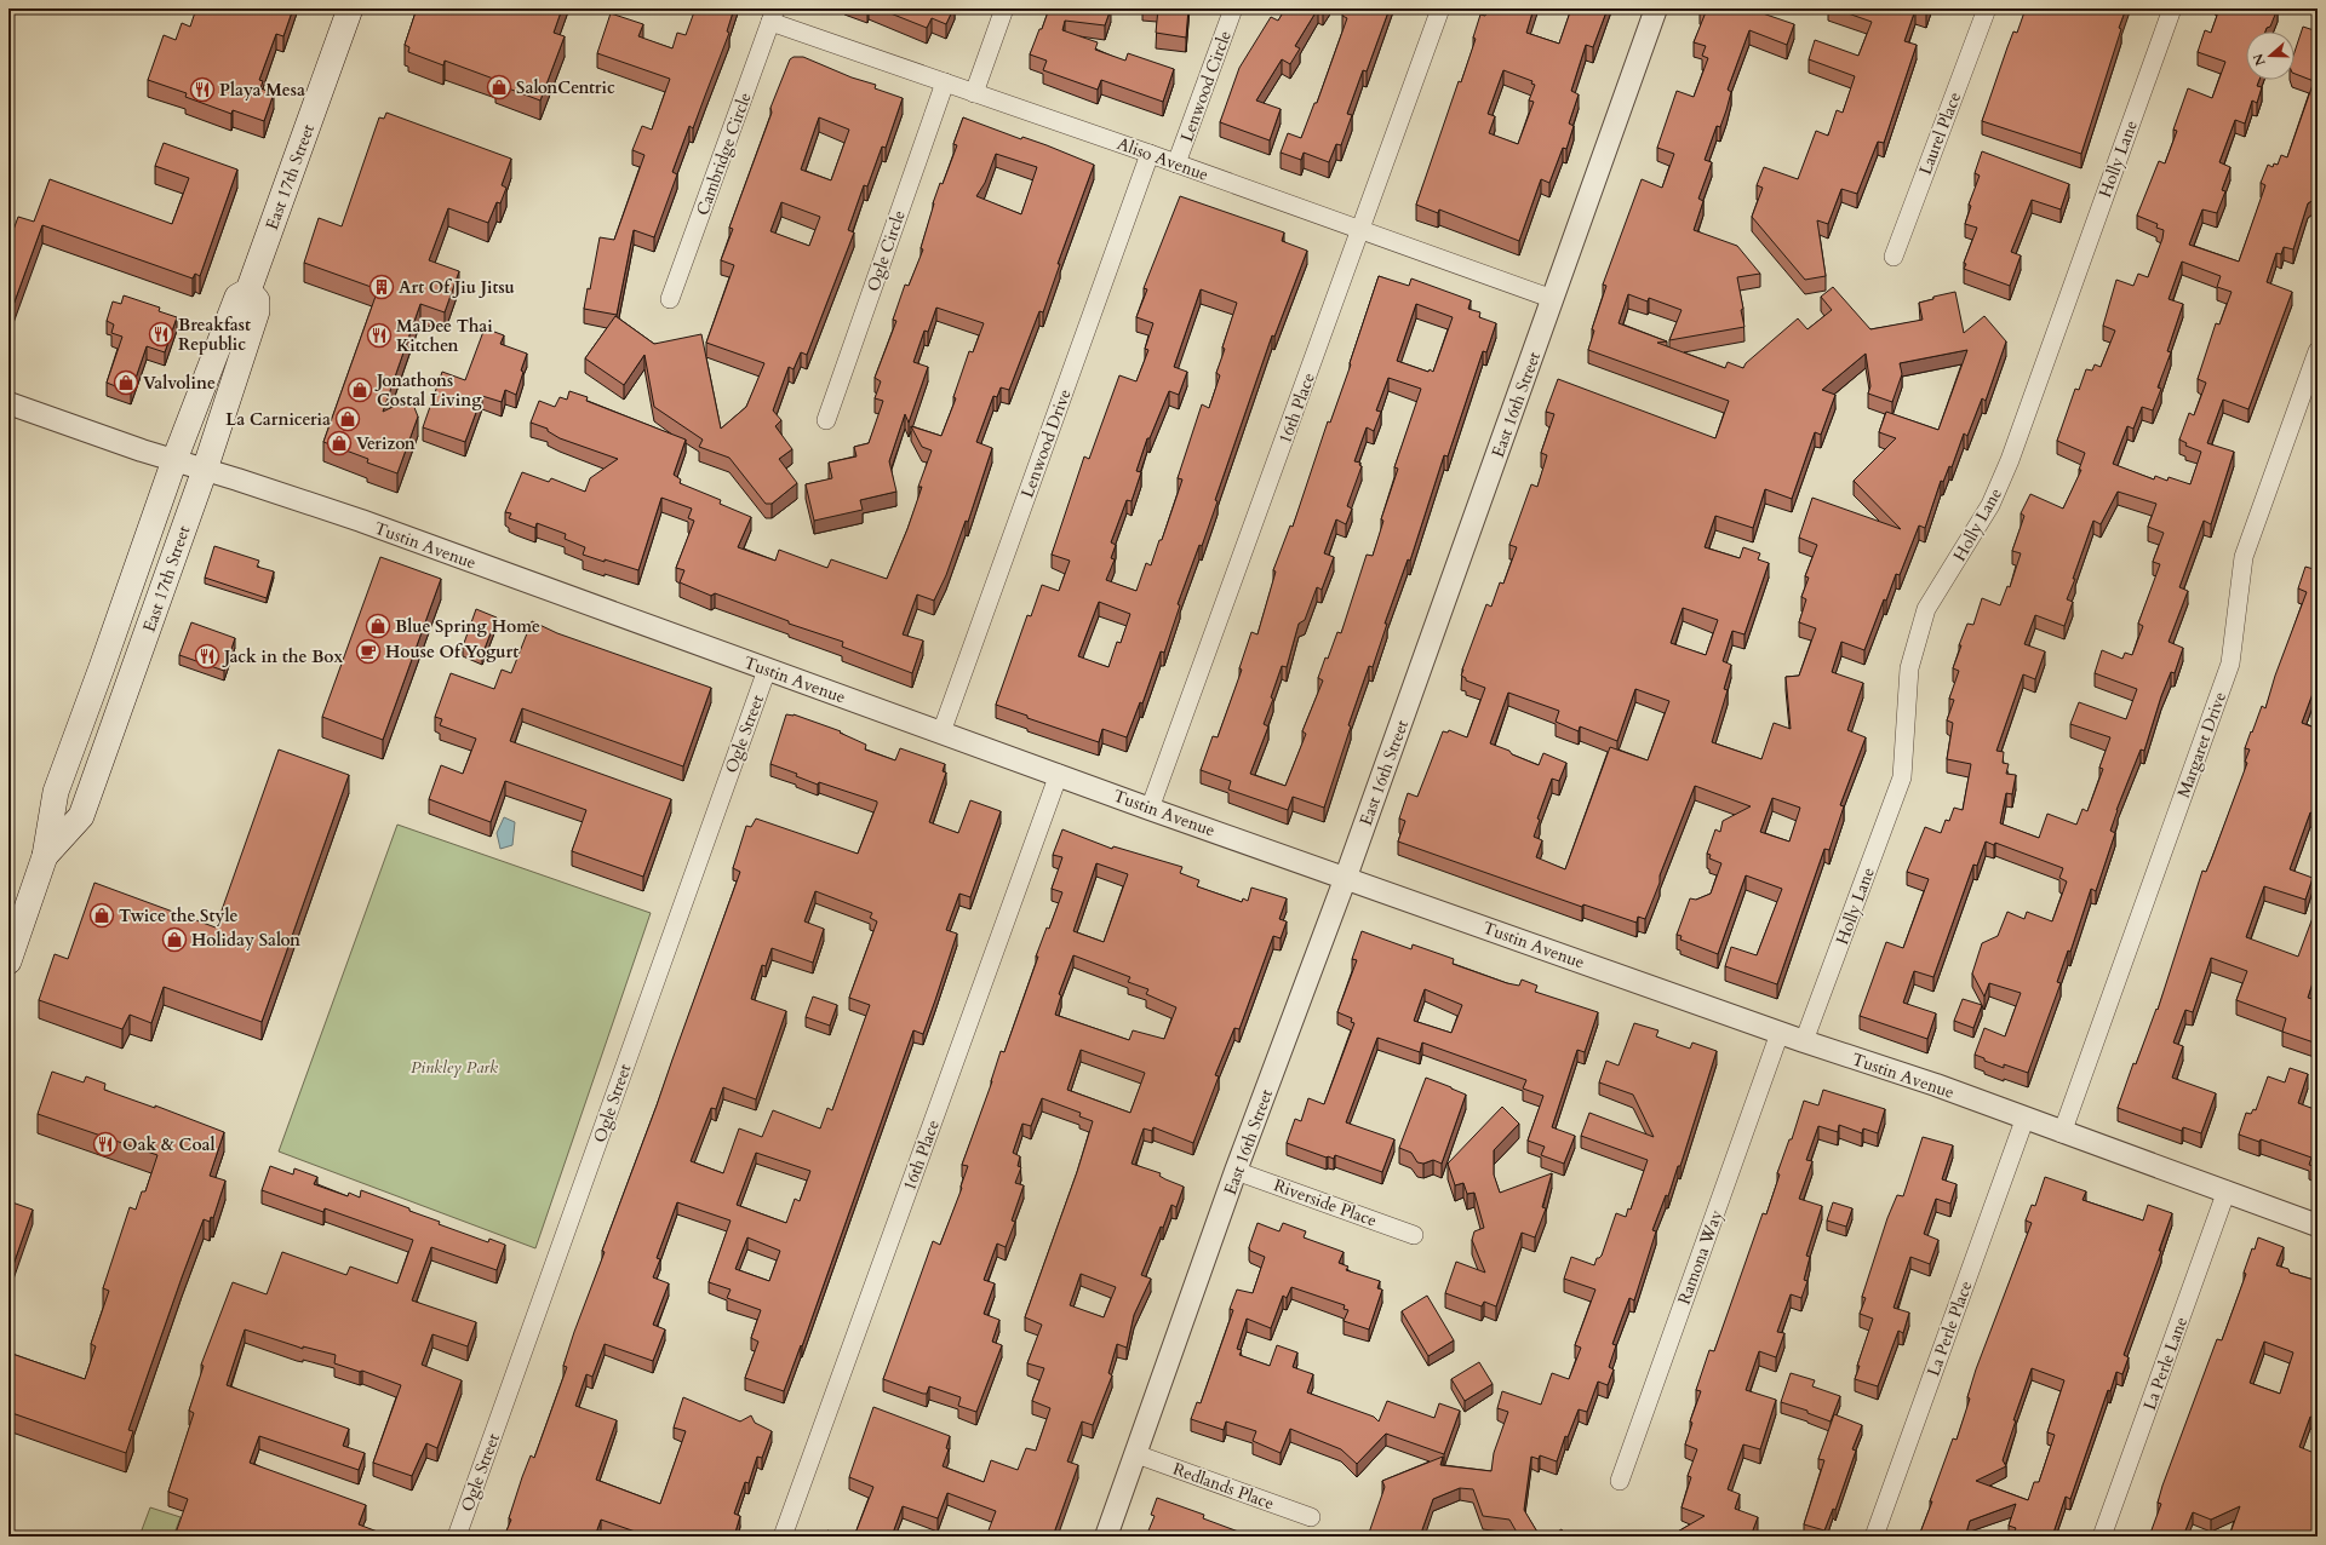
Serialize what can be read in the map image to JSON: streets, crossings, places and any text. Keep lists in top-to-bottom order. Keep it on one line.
{"streets":{"main road":["East 17th Street"],"street":["Lenwood Circle","Laurel Place","Cambridge Circle","Aliso Avenue","Holly Lane","Ogle Circle","East 16th Street","16th Place","Lenwood Drive","Tustin Avenue","Ogle Street","Margaret Drive","Riverside Place","Ramona Way","La Perle Place","La Perle Lane","Redlands Place"]},"crossings":[["Lenwood Circle","Aliso Avenue"],["Cambridge Circle","Aliso Avenue"],["Aliso Avenue","Ogle Circle"],["Aliso Avenue","East 16th Street"],["Aliso Avenue","16th Place"],["Aliso Avenue","Lenwood Drive"],["Holly Lane","Tustin Avenue"],["East 17th Street","Tustin Avenue"],["East 16th Street","Tustin Avenue"],["East 16th Street","Riverside Place"],["East 16th Street","Redlands Place"],["16th Place","Tustin Avenue"],["Lenwood Drive","Tustin Avenue"],["Tustin Avenue","Ogle Street"],["Tustin Avenue","Margaret Drive"],["Tustin Avenue","Ramona Way"],["Tustin Avenue","La Perle Place"],["Tustin Avenue","La Perle Lane"]],"parks":["Pinkley Park"],"places":{"shop":["SalonCentric","Valvoline","Jonathons Costal Living","La Carniceria","Verizon","Blue Spring Home","Twice the Style","Holiday Salon"],"restaurant":["Playa Mesa","Breakfast Republic","MaDee Thai Kitchen","Jack in the Box","Oak & Coal"],"building":["Art Of Jiu Jitsu"],"cafe":["House Of Yogurt"]},"north":"left"}
